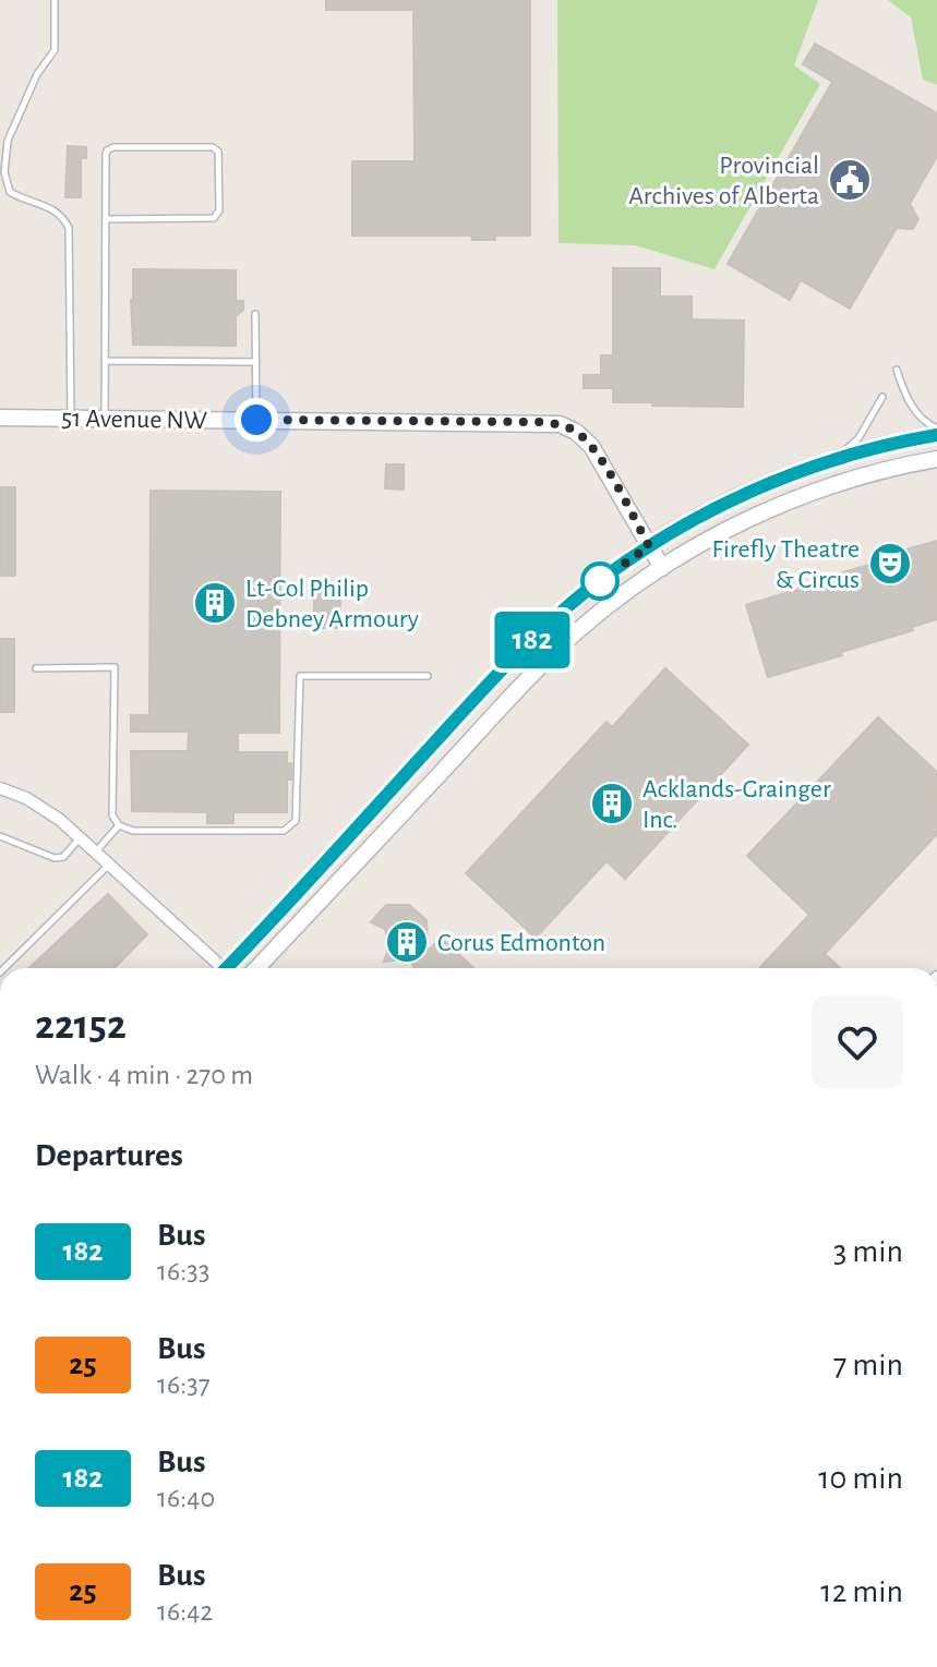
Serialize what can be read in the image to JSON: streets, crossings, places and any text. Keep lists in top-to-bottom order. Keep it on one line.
{"streets":{"main road":["51 Avenue NW"]},"places":{"public building":["Provincial Archives of Alberta"],"theatre":["Firefly Theatre & Circus"],"building":["Lt-Col Philip Debney Armoury","Acklands-Grainger Inc.","Corus Edmonton"]},"lines":["bus line 182"],"page":{"on_map":"182","heading":[["22152","Walk · 4 min · 270 m"],"Departures"],"list":[{"mark":"182","name":"Bus","note":"16:33","value":"3 min"},{"mark":"25","name":"Bus","note":"16:37","value":"7 min"},{"mark":"182","name":"Bus","note":"16:40","value":"10 min"},{"mark":"25","name":"Bus","note":"16:42","value":"12 min"}]}}
